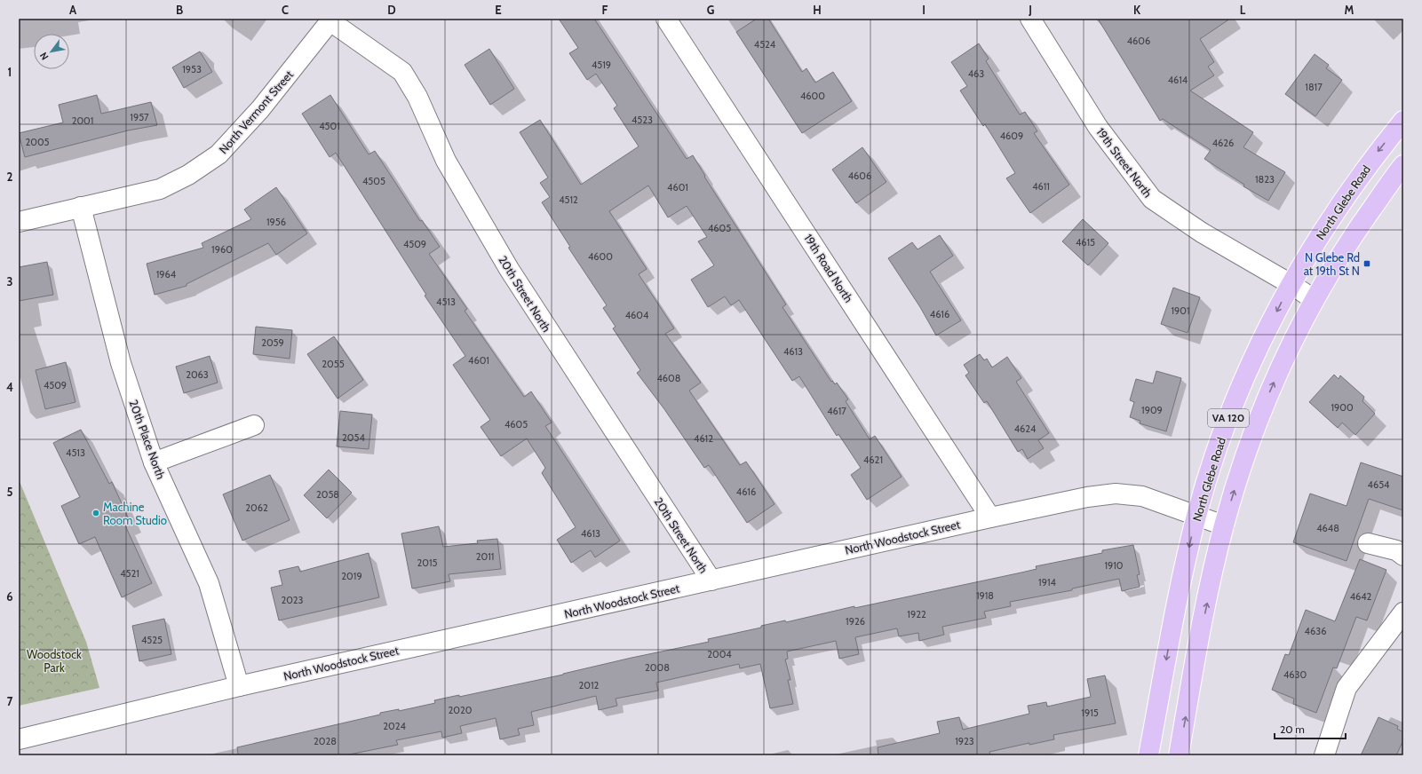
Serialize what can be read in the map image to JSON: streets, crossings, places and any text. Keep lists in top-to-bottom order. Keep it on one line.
{"streets":{"main road":["North Glebe Road","VA 120"],"street":["North Vermont Street","19th Street North","19th Road North","20th Street North","20th Place North","North Woodstock Street"]},"crossings":[["North Vermont Street","20th Street North"],["North Vermont Street","20th Place North"],["19th Street North","North Glebe Road"],["19th Street North","VA 120"],["North Glebe Road","North Woodstock Street"],["19th Road North","North Woodstock Street"],["20th Street North","North Woodstock Street"],["VA 120","North Woodstock Street"],["20th Place North","North Woodstock Street"]],"parks":["Woodstock Park"],"places":{"transit":["N Glebe Rd at 19th St N"],"other":["Machine Room Studio"]},"house_numbers":["4606","4524","4519","1953","463","4614","1817","4600","1957","4523","2001","4501","4609","2005","4626","4606","1823","4505","4611","4601","4512","1956","4605","4615","4509","1960","4600","1964","4513","1901","4616","4604","2059","4613","4601","2055","2063","4608","4509","1900","1909","4617","4605","4624","2054","4612","4513","4621","4654","4616","2058","2062","4648","4613","2011","2015","1910","4521","2019","1914","1918","4642","2023","1922","1926","4636","4525","2004","2008","4630","2012","2020","1915","2024","2028","1923"],"scale_bar":"20 m","north":"bottom left","grid":{"columns":["A","B","C","D","E","F","G","H","I","J","K","L","M"],"rows":["1","2","3","4","5","6","7"]}}
